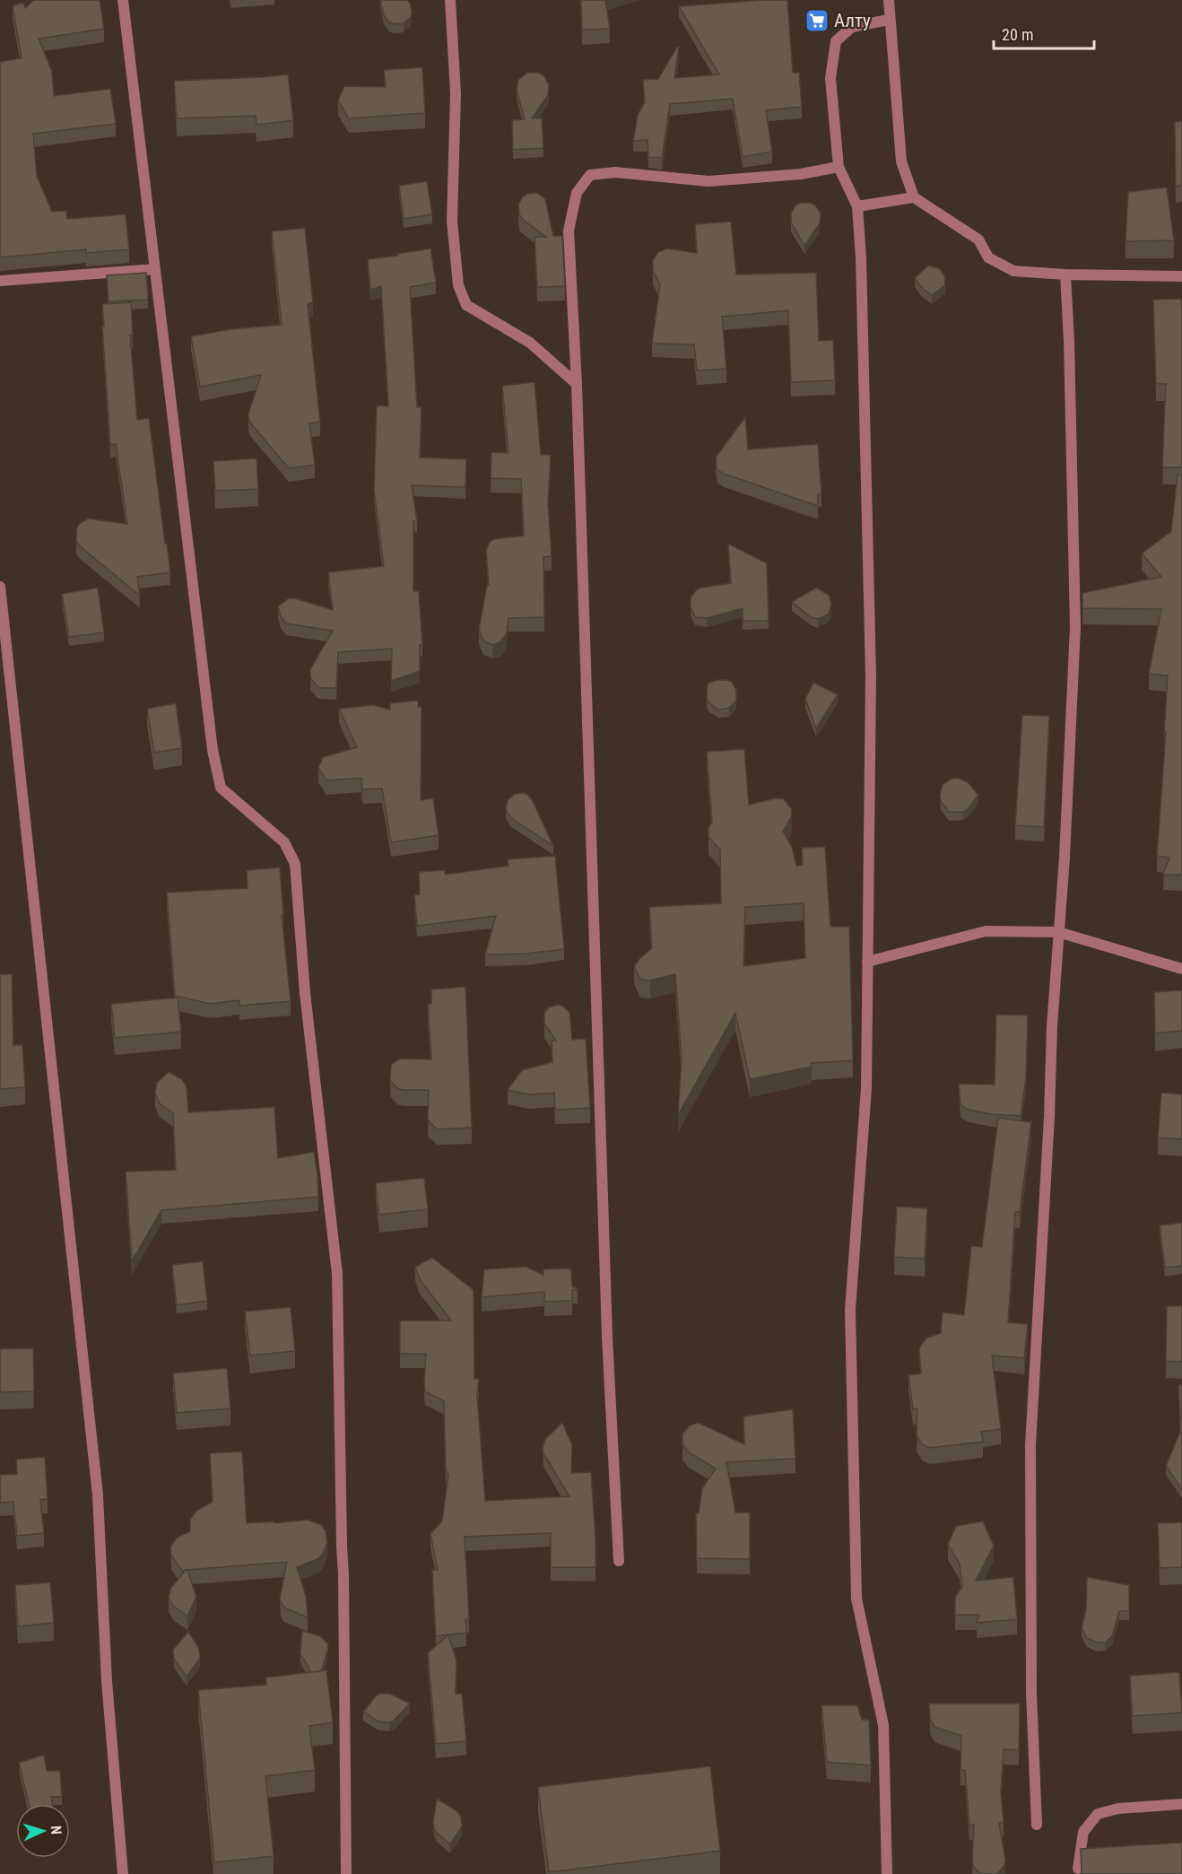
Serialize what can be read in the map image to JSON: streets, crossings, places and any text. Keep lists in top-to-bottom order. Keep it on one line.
{"places":{"supermarket":["Алту"]},"scale_bar":"20 m","north":"right"}
